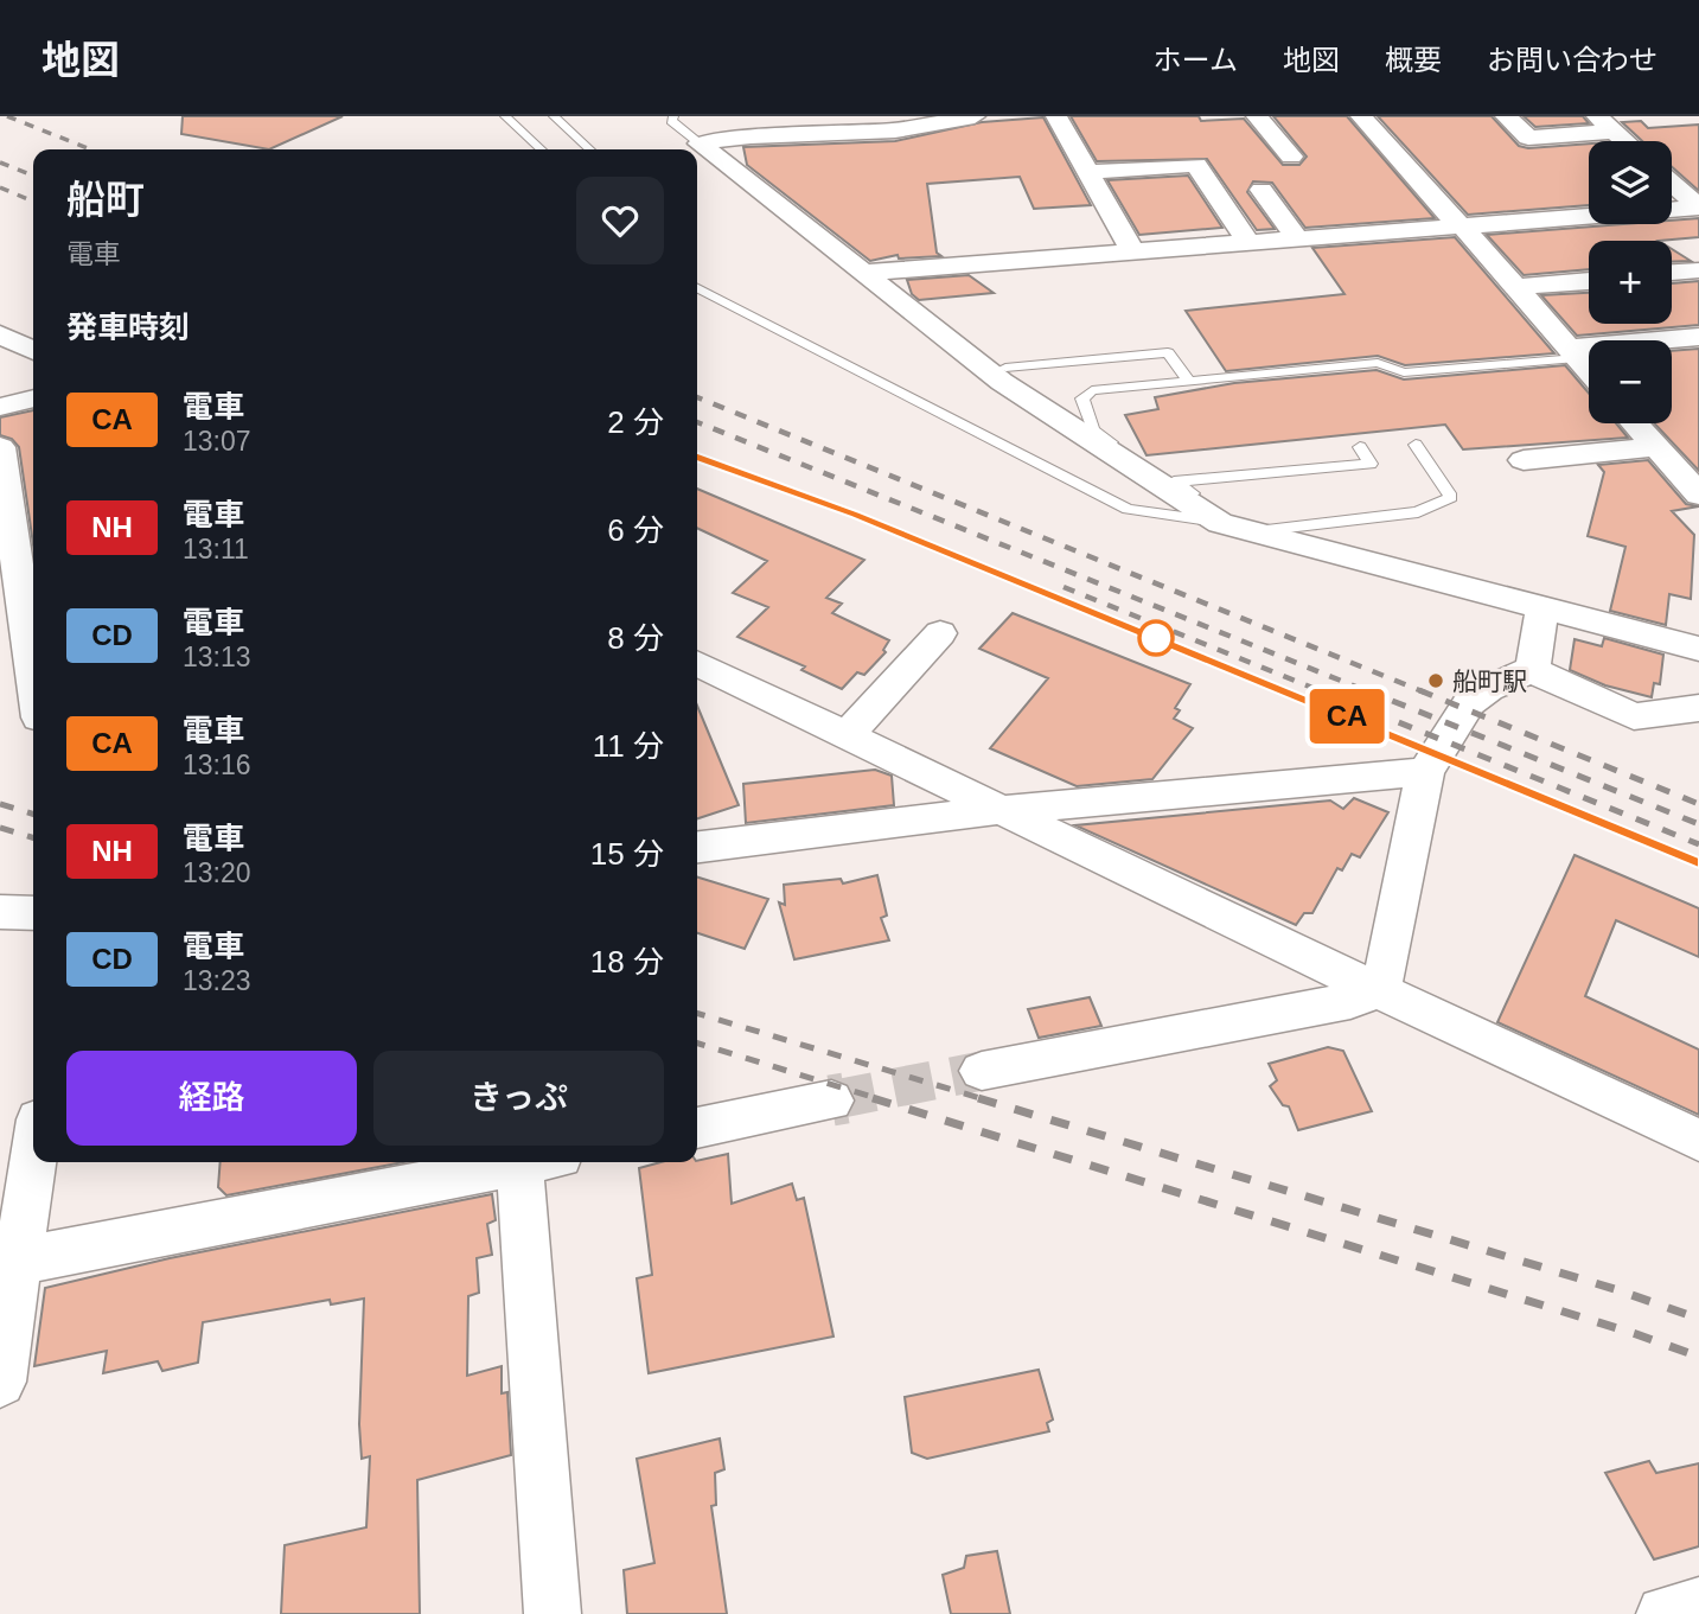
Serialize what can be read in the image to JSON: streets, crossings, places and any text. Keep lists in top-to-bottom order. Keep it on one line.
{"places":["船町駅"],"page":{"header":"地図","nav":["ホーム","地図","概要","お問い合わせ"],"on_map":"CA","map_buttons":["+","−"],"heading":[["船町","電車"],"発車時刻"],"list":[{"mark":"CA","name":"電車","note":"13:07","value":"2 分"},{"mark":"NH","name":"電車","note":"13:11","value":"6 分"},{"mark":"CD","name":"電車","note":"13:13","value":"8 分"},{"mark":"CA","name":"電車","note":"13:16","value":"11 分"},{"mark":"NH","name":"電車","note":"13:20","value":"15 分"},{"mark":"CD","name":"電車","note":"13:23","value":"18 分"}],"buttons":["経路","きっぷ"]}}
